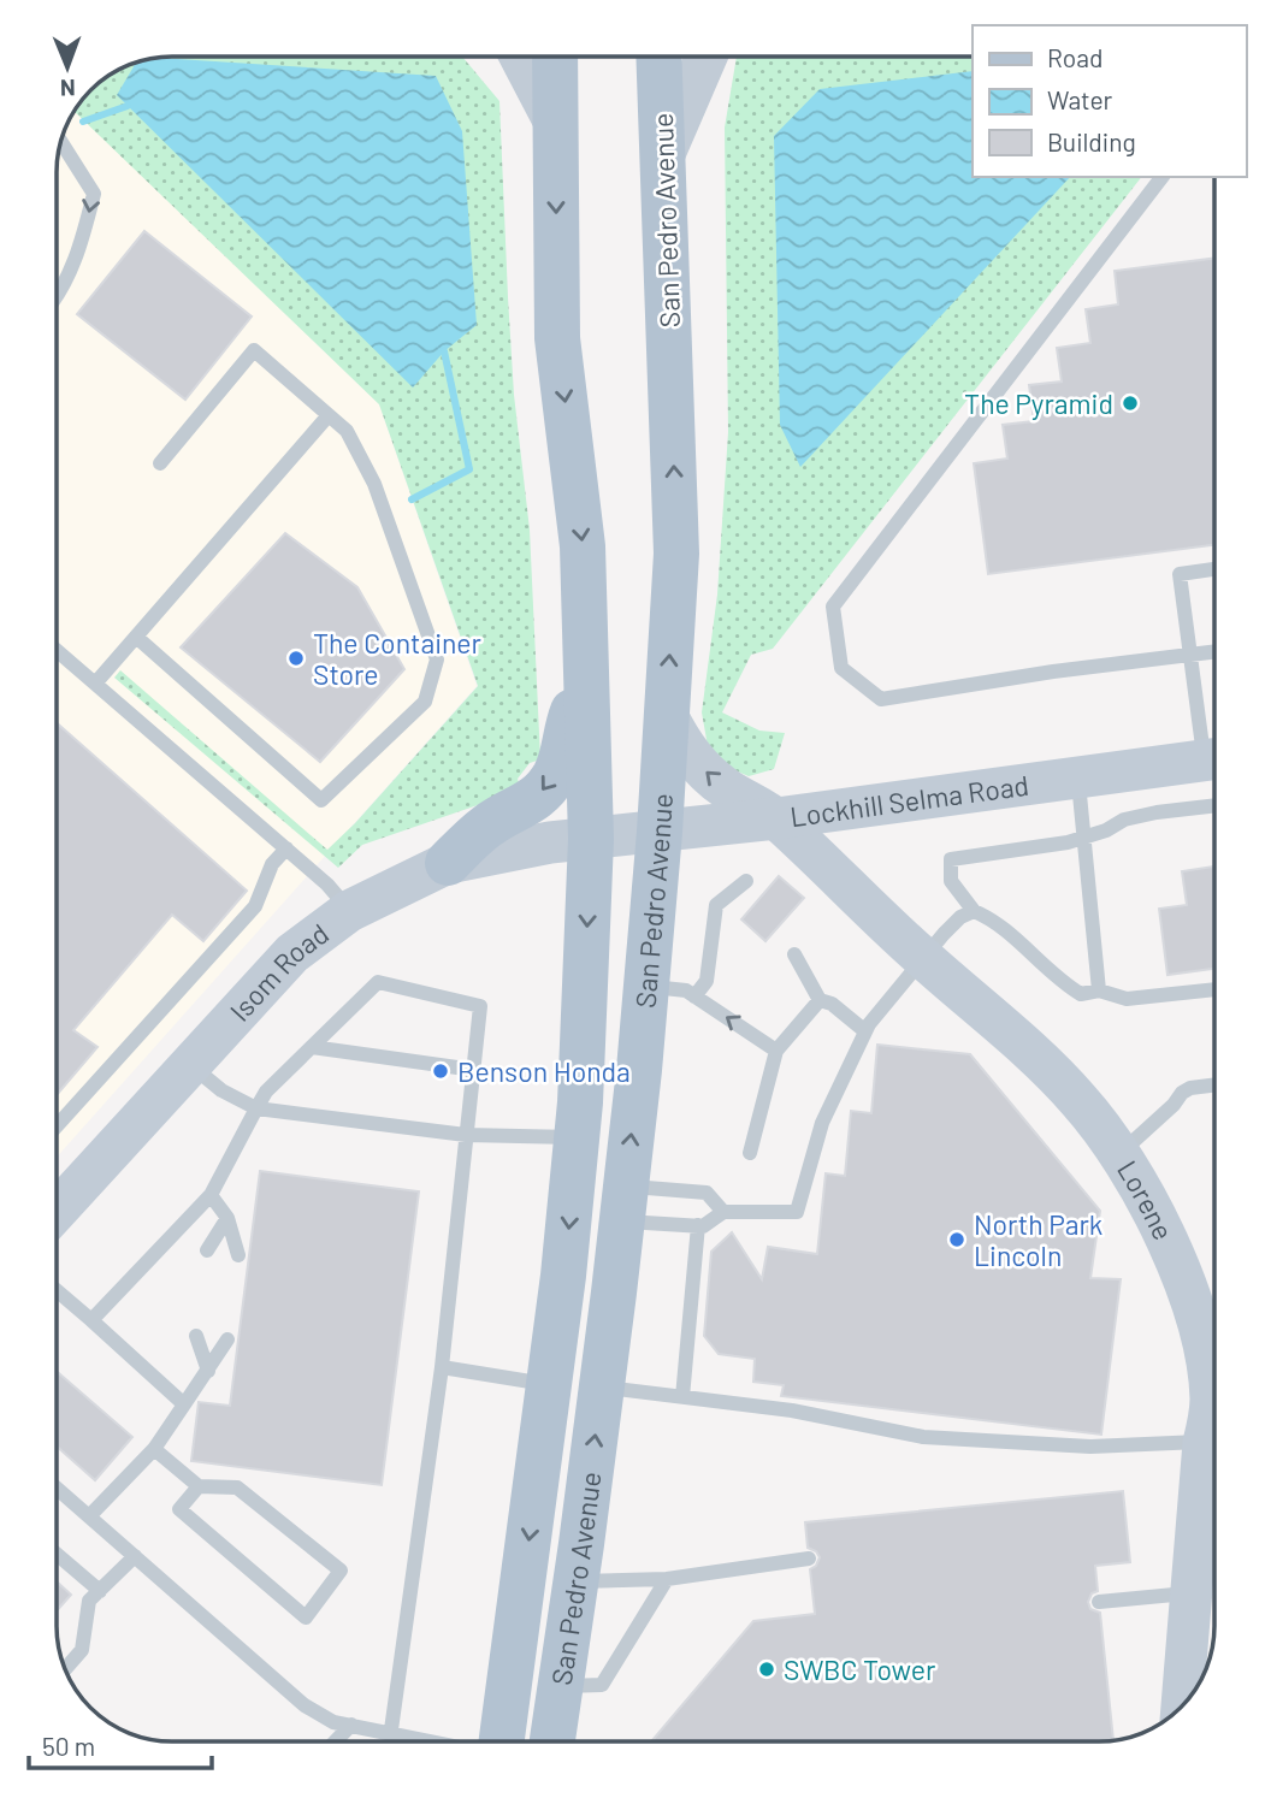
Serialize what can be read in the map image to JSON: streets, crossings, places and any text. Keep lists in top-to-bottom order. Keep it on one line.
{"streets":{"main road":["San Pedro Avenue"],"street":["Lockhill Selma Road","Isom Road","Lorene"]},"crossings":[["San Pedro Avenue","Lockhill Selma Road"],["San Pedro Avenue","Isom Road"],["San Pedro Avenue","Lorene"],["Lockhill Selma Road","Isom Road"],["Lockhill Selma Road","Lorene"]],"places":["The Pyramid","The Container Store","Benson Honda","North Park Lincoln","SWBC Tower"],"legend":["Road","Water","Building"],"scale_bar":"50 m","north":"bottom"}
